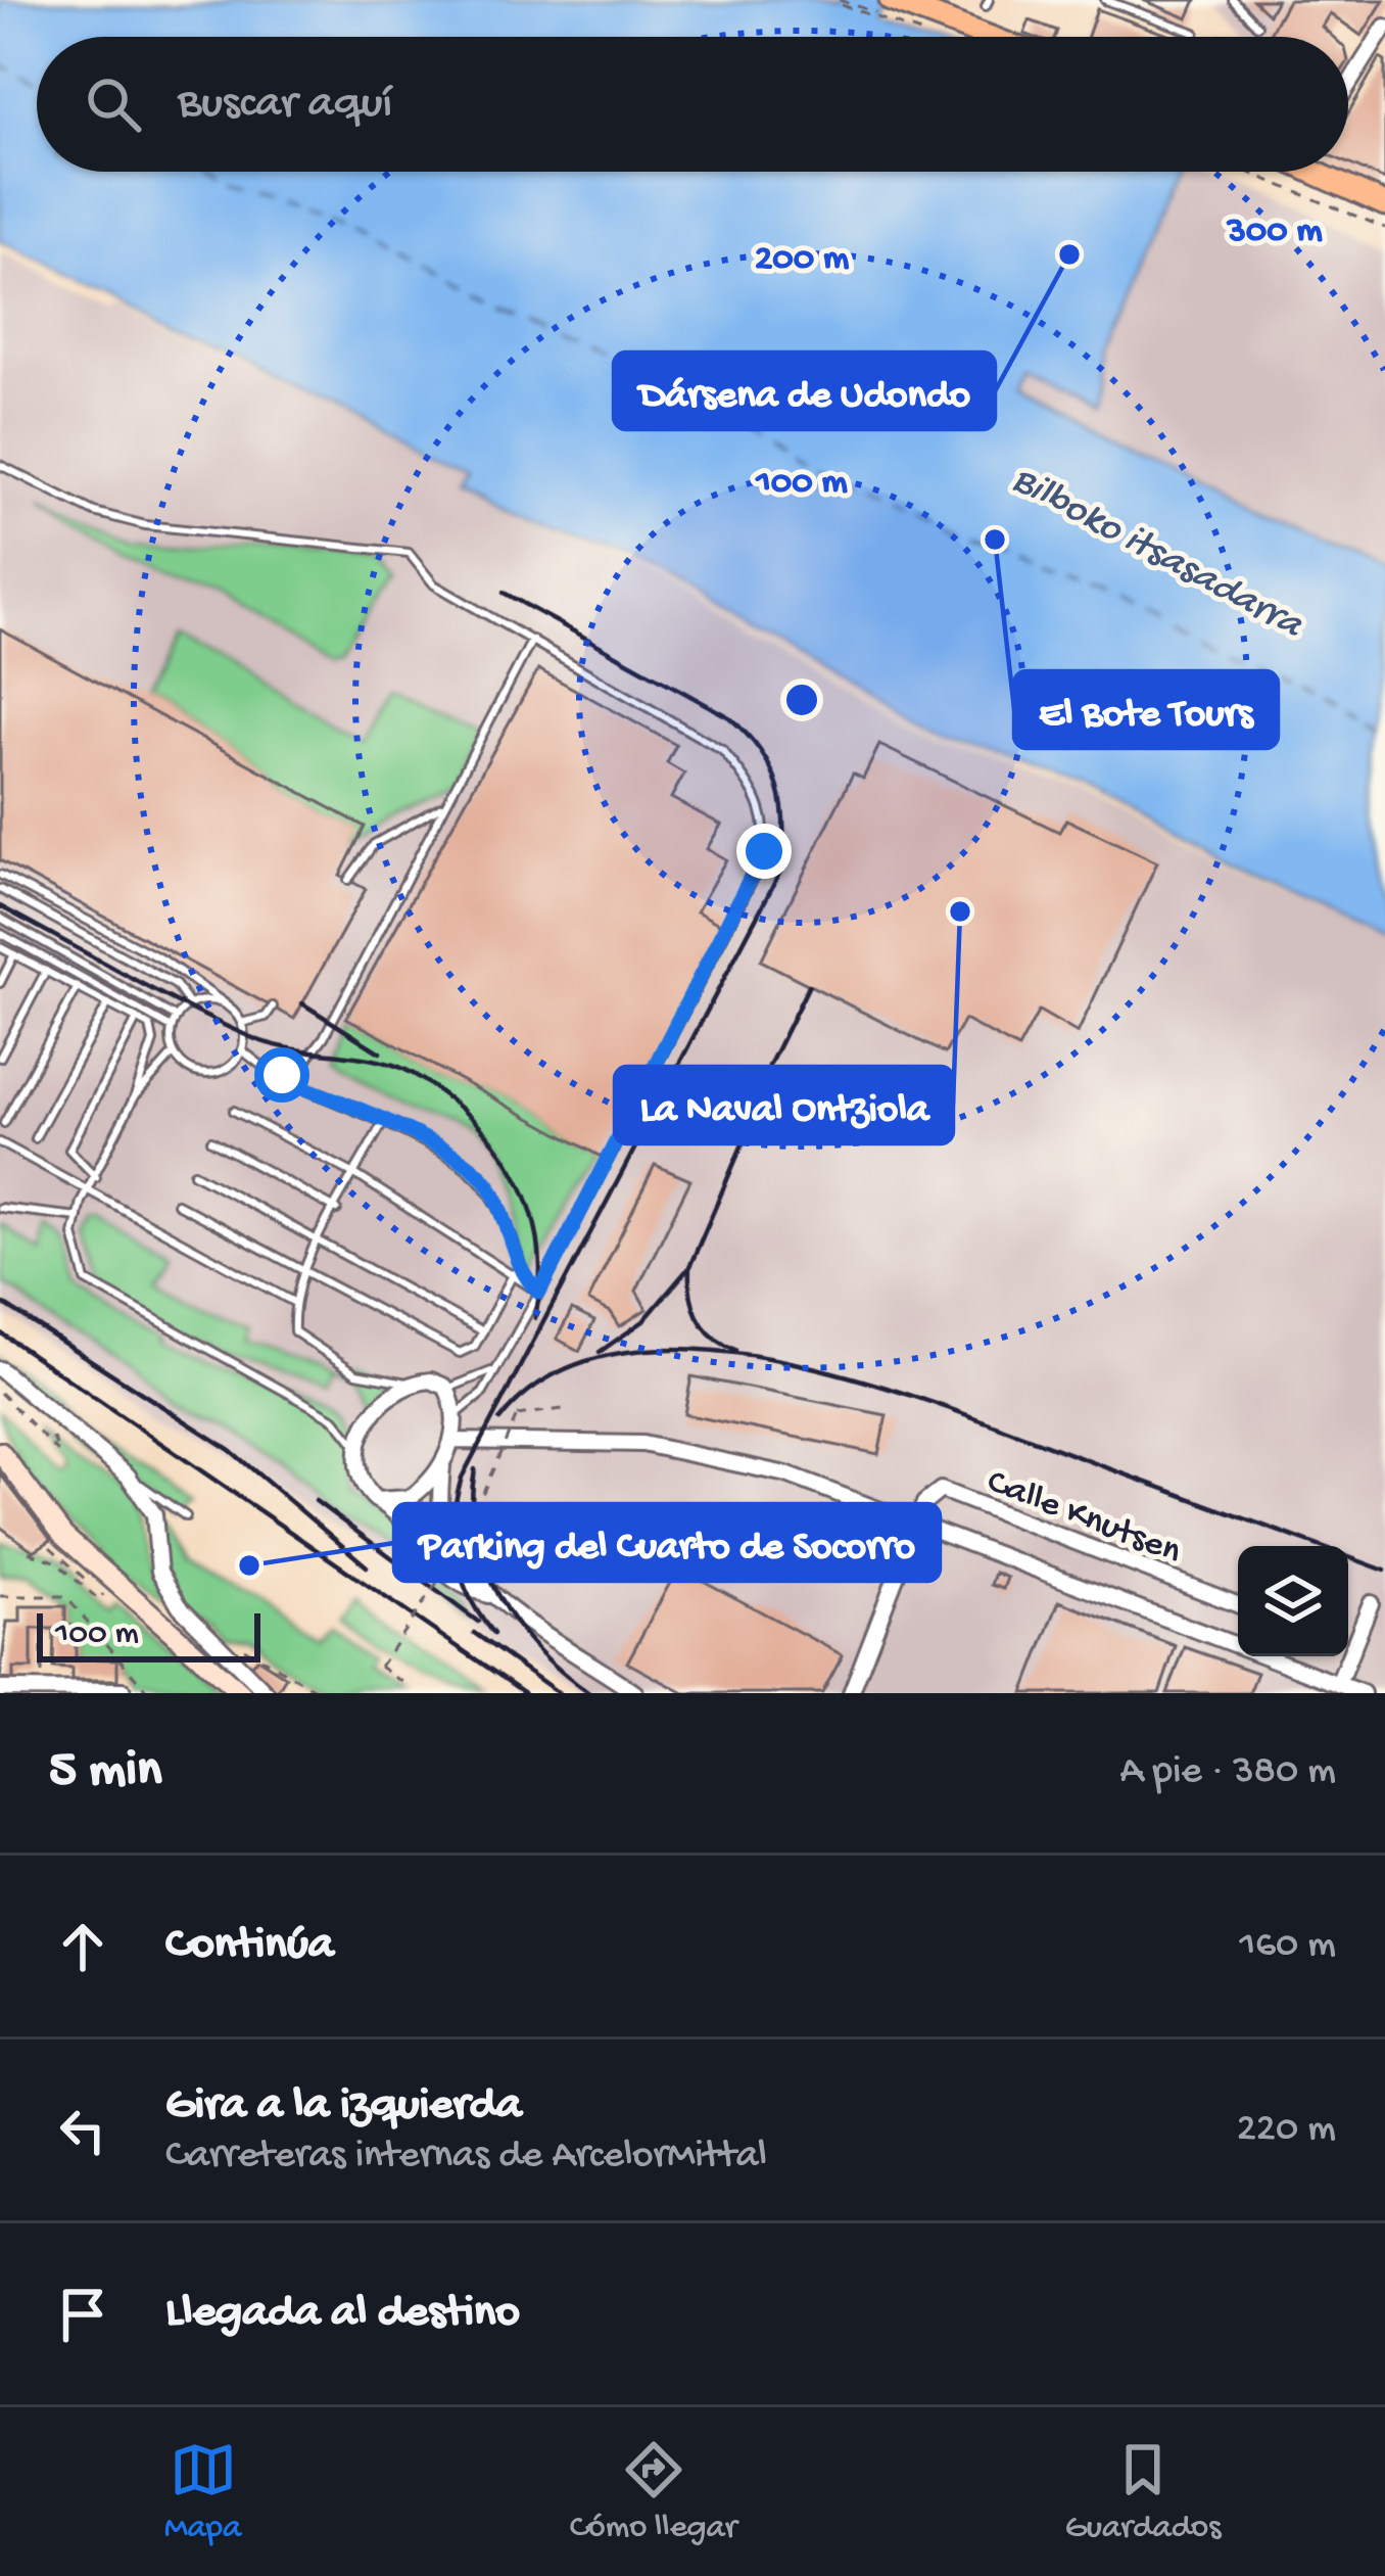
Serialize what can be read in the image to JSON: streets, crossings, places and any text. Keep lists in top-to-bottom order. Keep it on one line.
{"streets":{"street":["Calle Knutsen"]},"water":["Bilboko itsasadarra"],"places":["Dársena de Udondo","El Bote Tours","La Naval Ontziola","Parking del Cuarto de Socorro"],"scale_bar":"100 m","page":{"search":"Buscar aquí","scale":"100 m","heading":["5 min","A pie · 380 m"],"list":[["Continúa","160 m"],["Gira a la izquierda","Carreteras internas de ArcelorMittal","220 m"],"Llegada al destino"],"nav":["Mapa","Cómo llegar","Guardados"]},"rings":["300 m","200 m","100 m"]}
